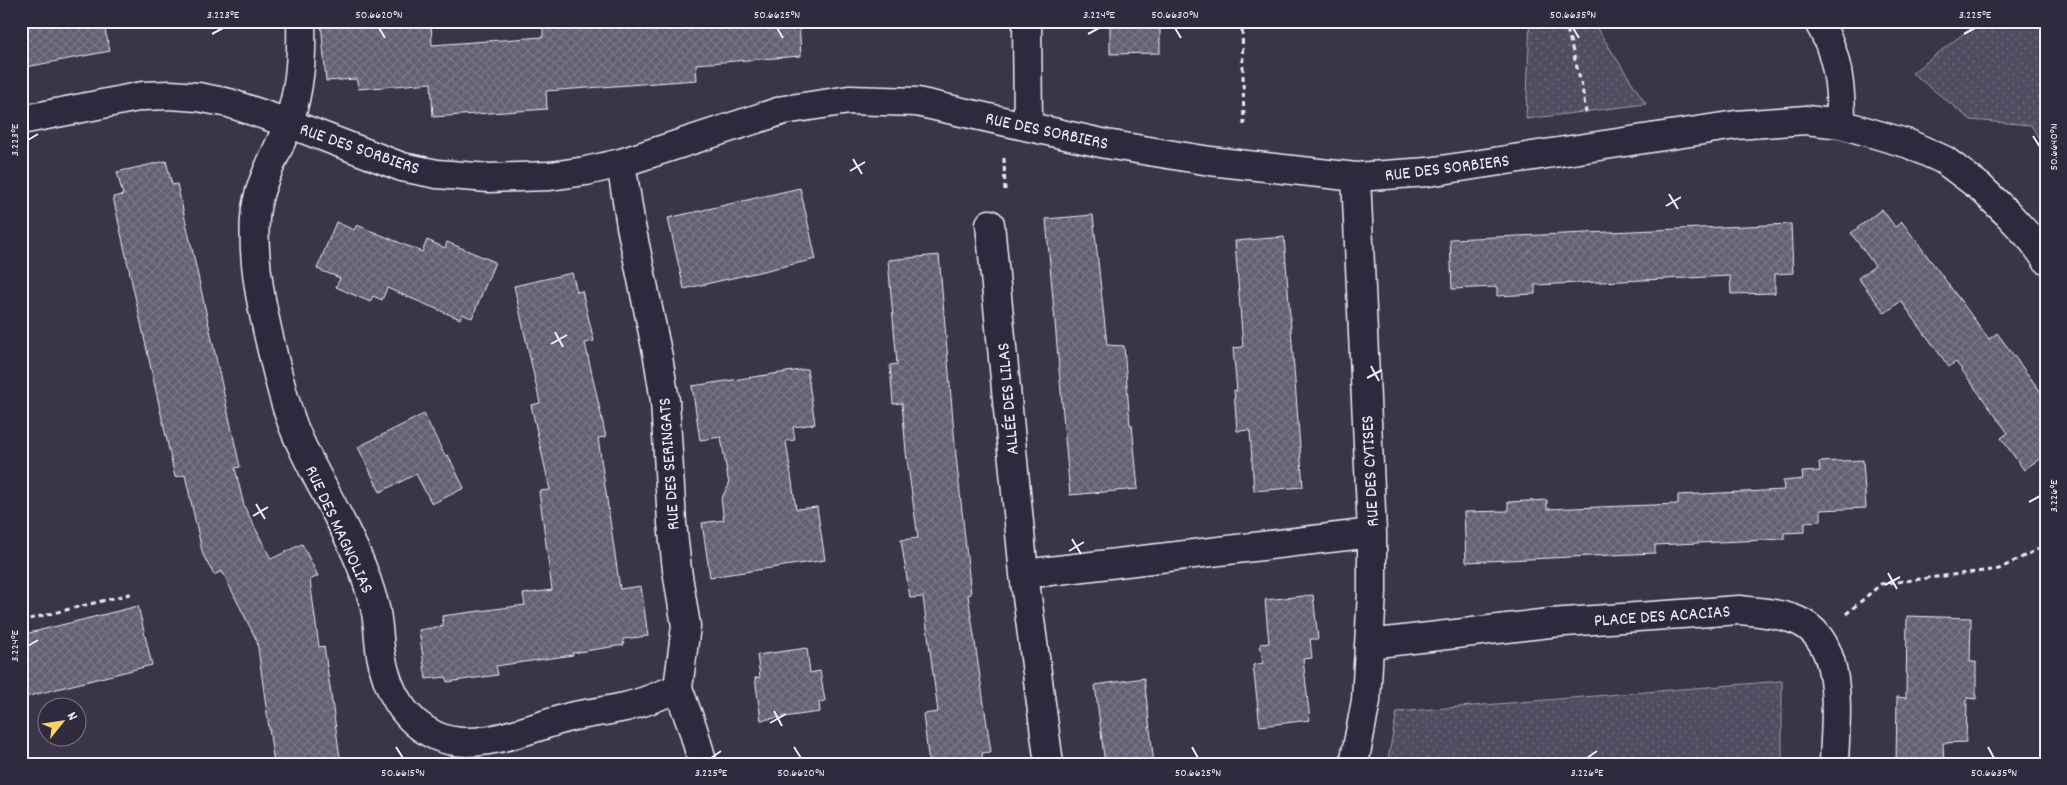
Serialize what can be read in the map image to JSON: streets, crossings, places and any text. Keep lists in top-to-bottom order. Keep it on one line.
{"streets":{"street":["RUE DES SORBIERS","ALLÉE DES LILAS","RUE DES SERINGATS","RUE DES CYTISES","RUE DES MAGNOLIAS","PLACE DES ACACIAS"]},"crossings":[["RUE DES SORBIERS","RUE DES SERINGATS"],["RUE DES SORBIERS","RUE DES CYTISES"],["RUE DES SORBIERS","RUE DES MAGNOLIAS"],["RUE DES SERINGATS","RUE DES MAGNOLIAS"],["RUE DES CYTISES","PLACE DES ACACIAS"]],"north":"top right","coordinates":["3.223°E","50.6620°N","50.6625°N","3.224°E","50.6630°N","50.6635°N","3.225°E","50.6640°N","3.226°E","50.6615°N"]}
